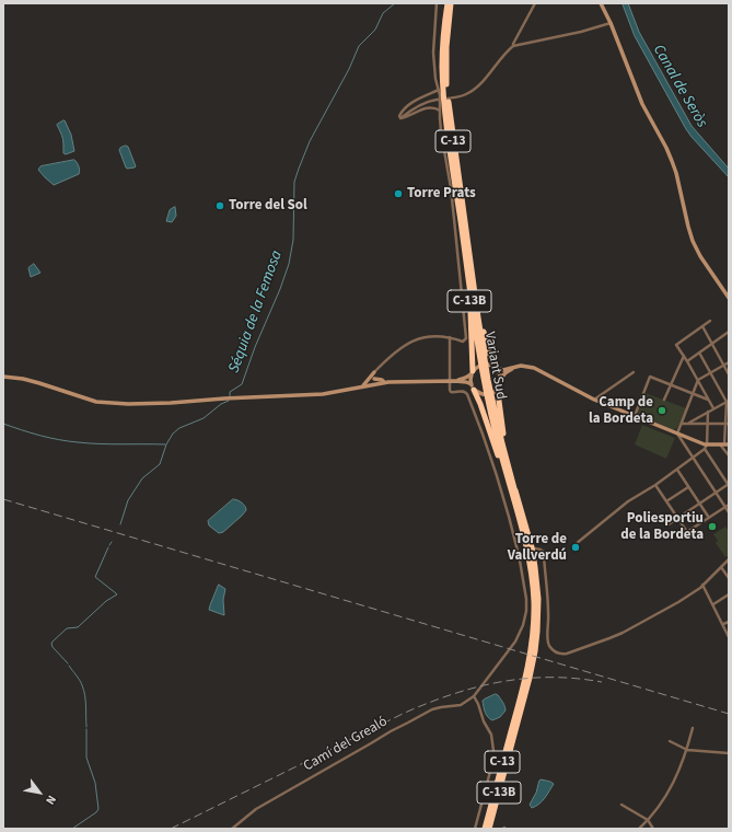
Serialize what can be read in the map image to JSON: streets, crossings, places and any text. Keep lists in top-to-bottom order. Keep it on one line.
{"streets":{"highway":["C-13","C-13B","Variant Sud"],"street":["Camí del Grealó"]},"crossings":[["C-13","C-13B"],["C-13","Variant Sud"],["C-13B","Variant Sud"]],"water":["Canal de Seròs","Séquia de la Femosa"],"places":["Torre Prats","Torre del Sol","Camp de la Bordeta","Poliesportiu de la Bordeta","Torre de Vallverdú"],"north":"bottom right"}
